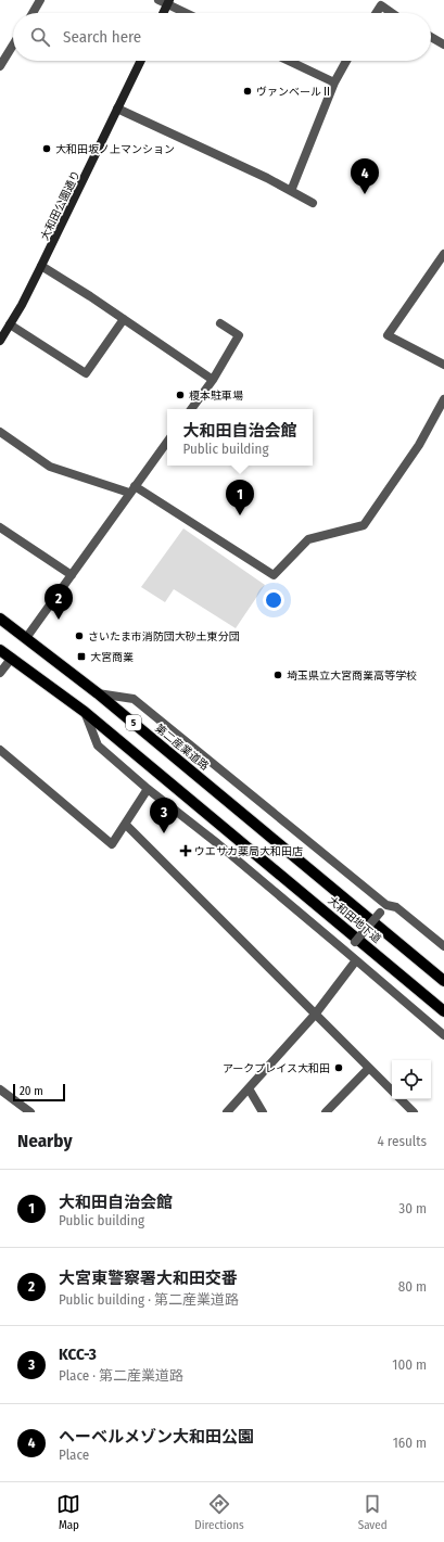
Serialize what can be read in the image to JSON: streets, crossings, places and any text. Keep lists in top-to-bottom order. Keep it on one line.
{"streets":{"main road":["5","第二産業道路","大和田地下道"],"street":["大和田公園通り"]},"crossings":[["5","大和田地下道"],["第二産業道路","大和田地下道"]],"places":{"other":["ヴァンベールⅡ","大和田坂ノ上マンション","榎本駐車場","さいたま市消防団大砂土東分団","埼玉県立大宮商業高等学校","アークプレイス大和田"],"transit":["大宮商業"],"health":["ウエサカ薬局大和田店"]},"scale_bar":"20 m","page":{"search":"Search here","pins":["4","1","2","3"],"popup":["大和田自治会館","Public building"],"scale":"20 m","heading":["Nearby","4 results"],"list":[{"mark":"1","name":"大和田自治会館","note":"Public building","value":"30 m"},{"mark":"2","name":"大宮東警察署大和田交番","note":"Public building · 第二産業道路","value":"80 m"},{"mark":"3","name":"KCC-3","note":"Place · 第二産業道路","value":"100 m"},{"mark":"4","name":"ヘーベルメゾン大和田公園","note":"Place","value":"160 m"}],"nav":["Map","Directions","Saved"]}}
